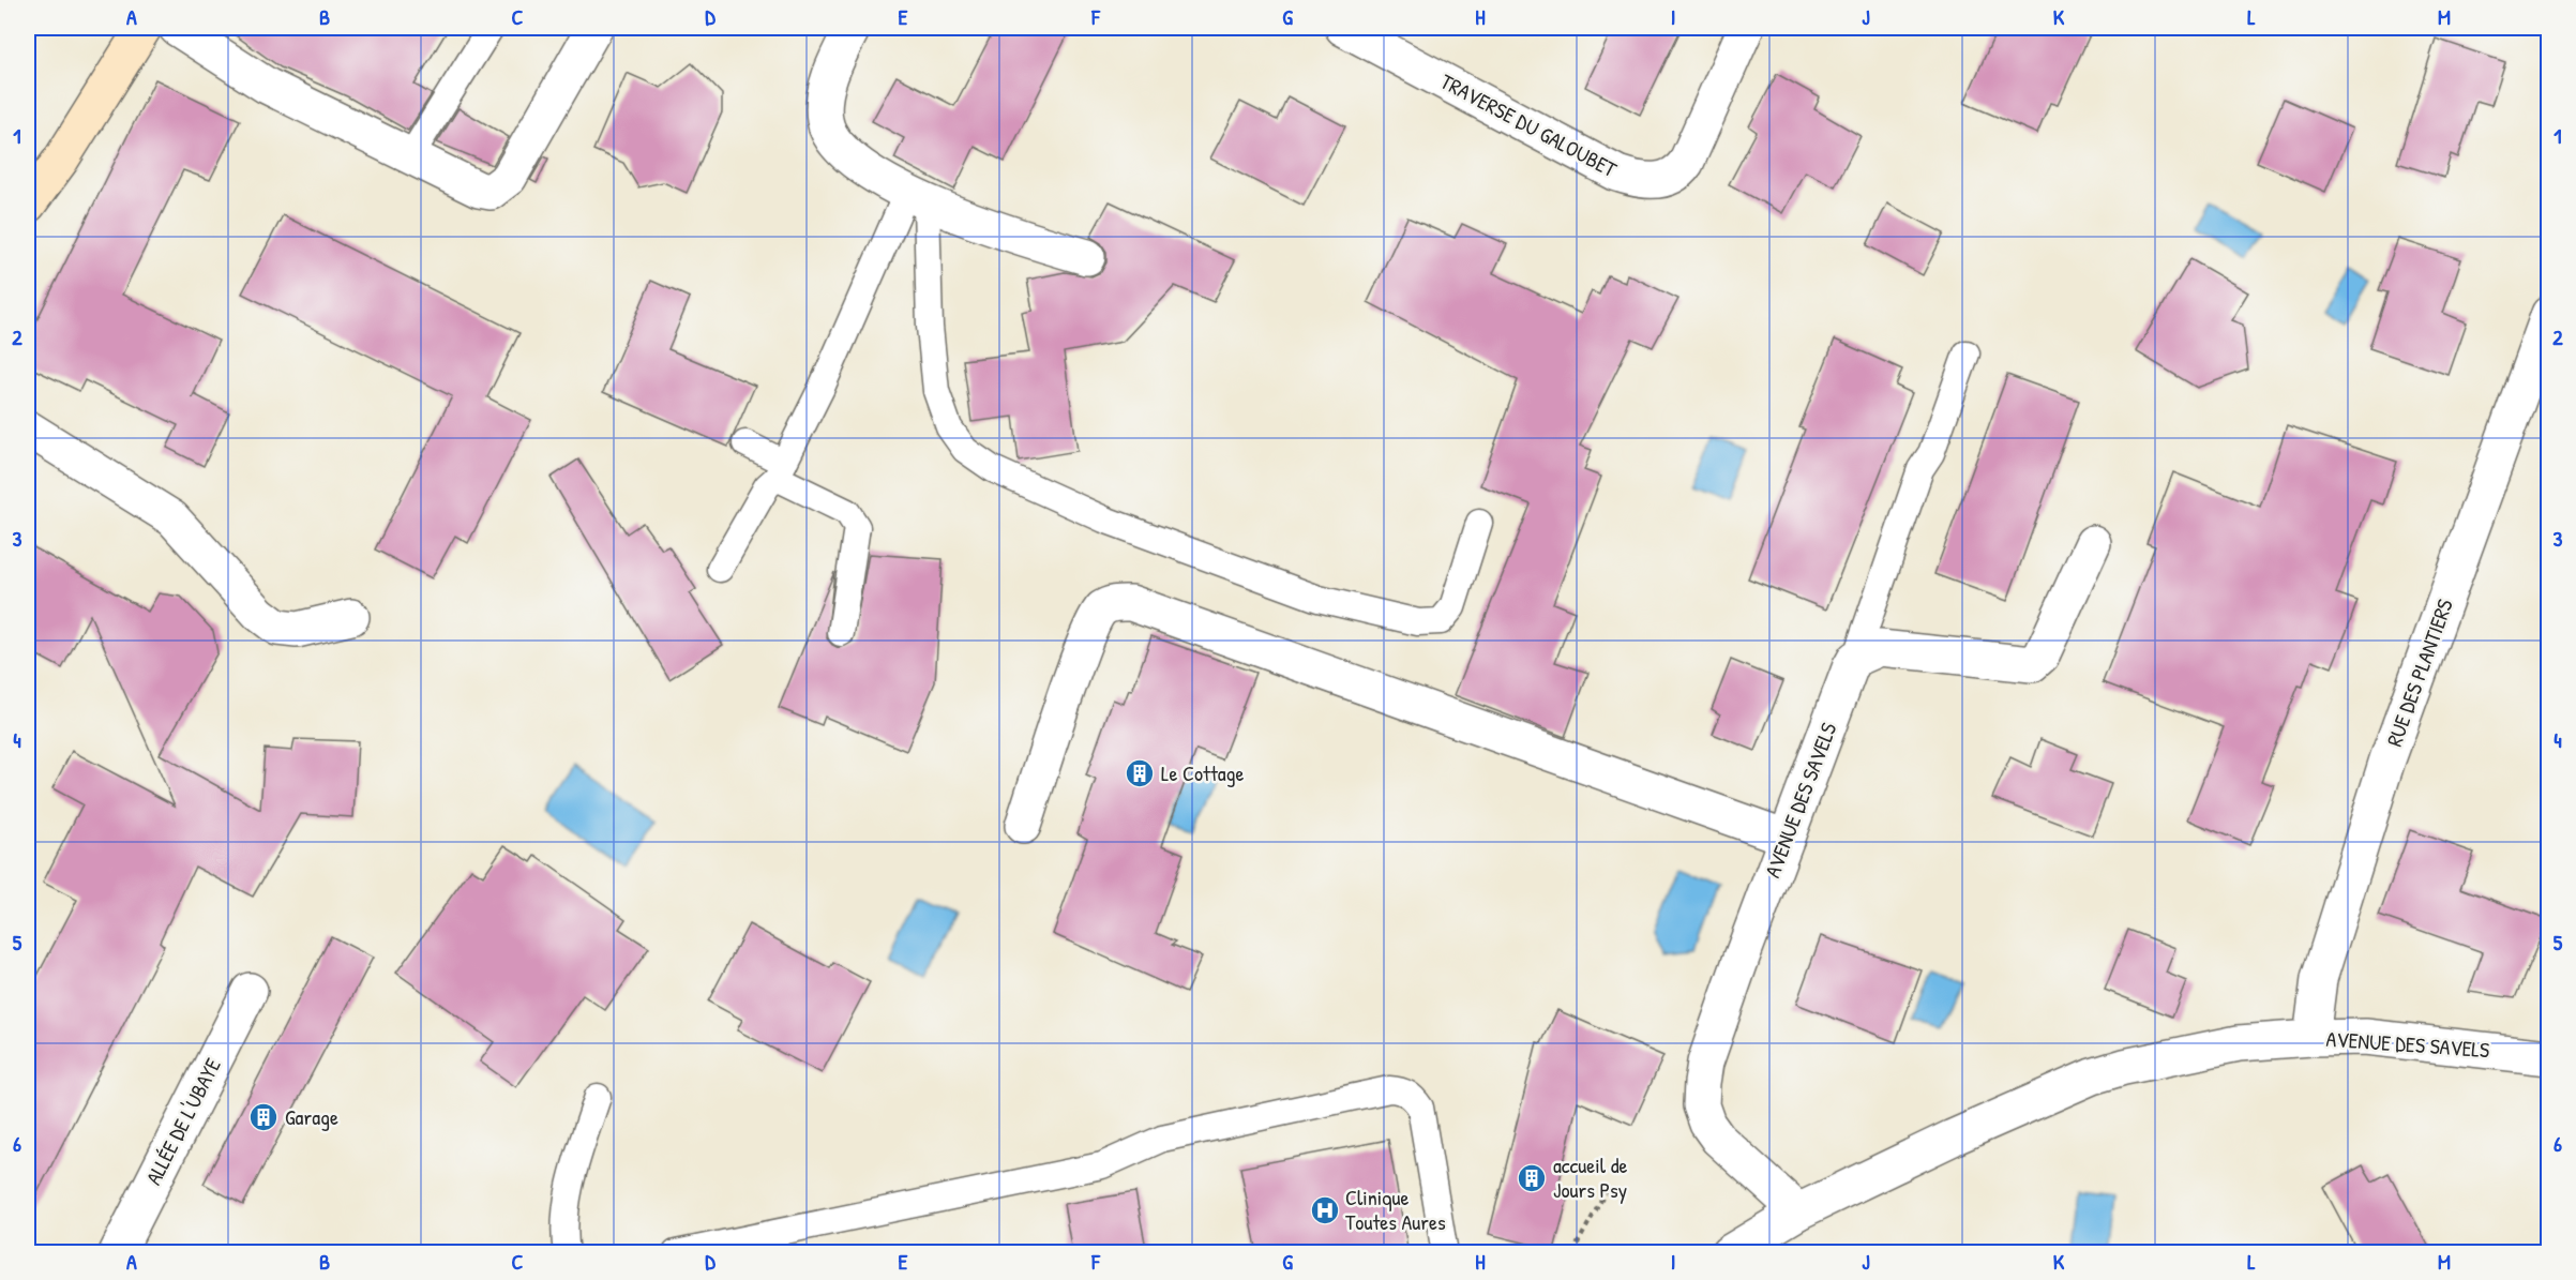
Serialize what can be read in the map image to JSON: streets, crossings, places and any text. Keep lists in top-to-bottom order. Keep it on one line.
{"streets":{"street":["TRAVERSE DU GALOUBET","RUE DES PLANTIERS","AVENUE DES SAVELS","ALLÉE DE L'UBAYE"]},"crossings":[["RUE DES PLANTIERS","AVENUE DES SAVELS"]],"places":{"building":["Le Cottage","Garage","accueil de Jours Psy"],"hospital":["Clinique Toutes Aures"]},"grid":{"columns":["A","B","C","D","E","F","G","H","I","J","K","L","M"],"rows":["1","2","3","4","5","6"]}}
